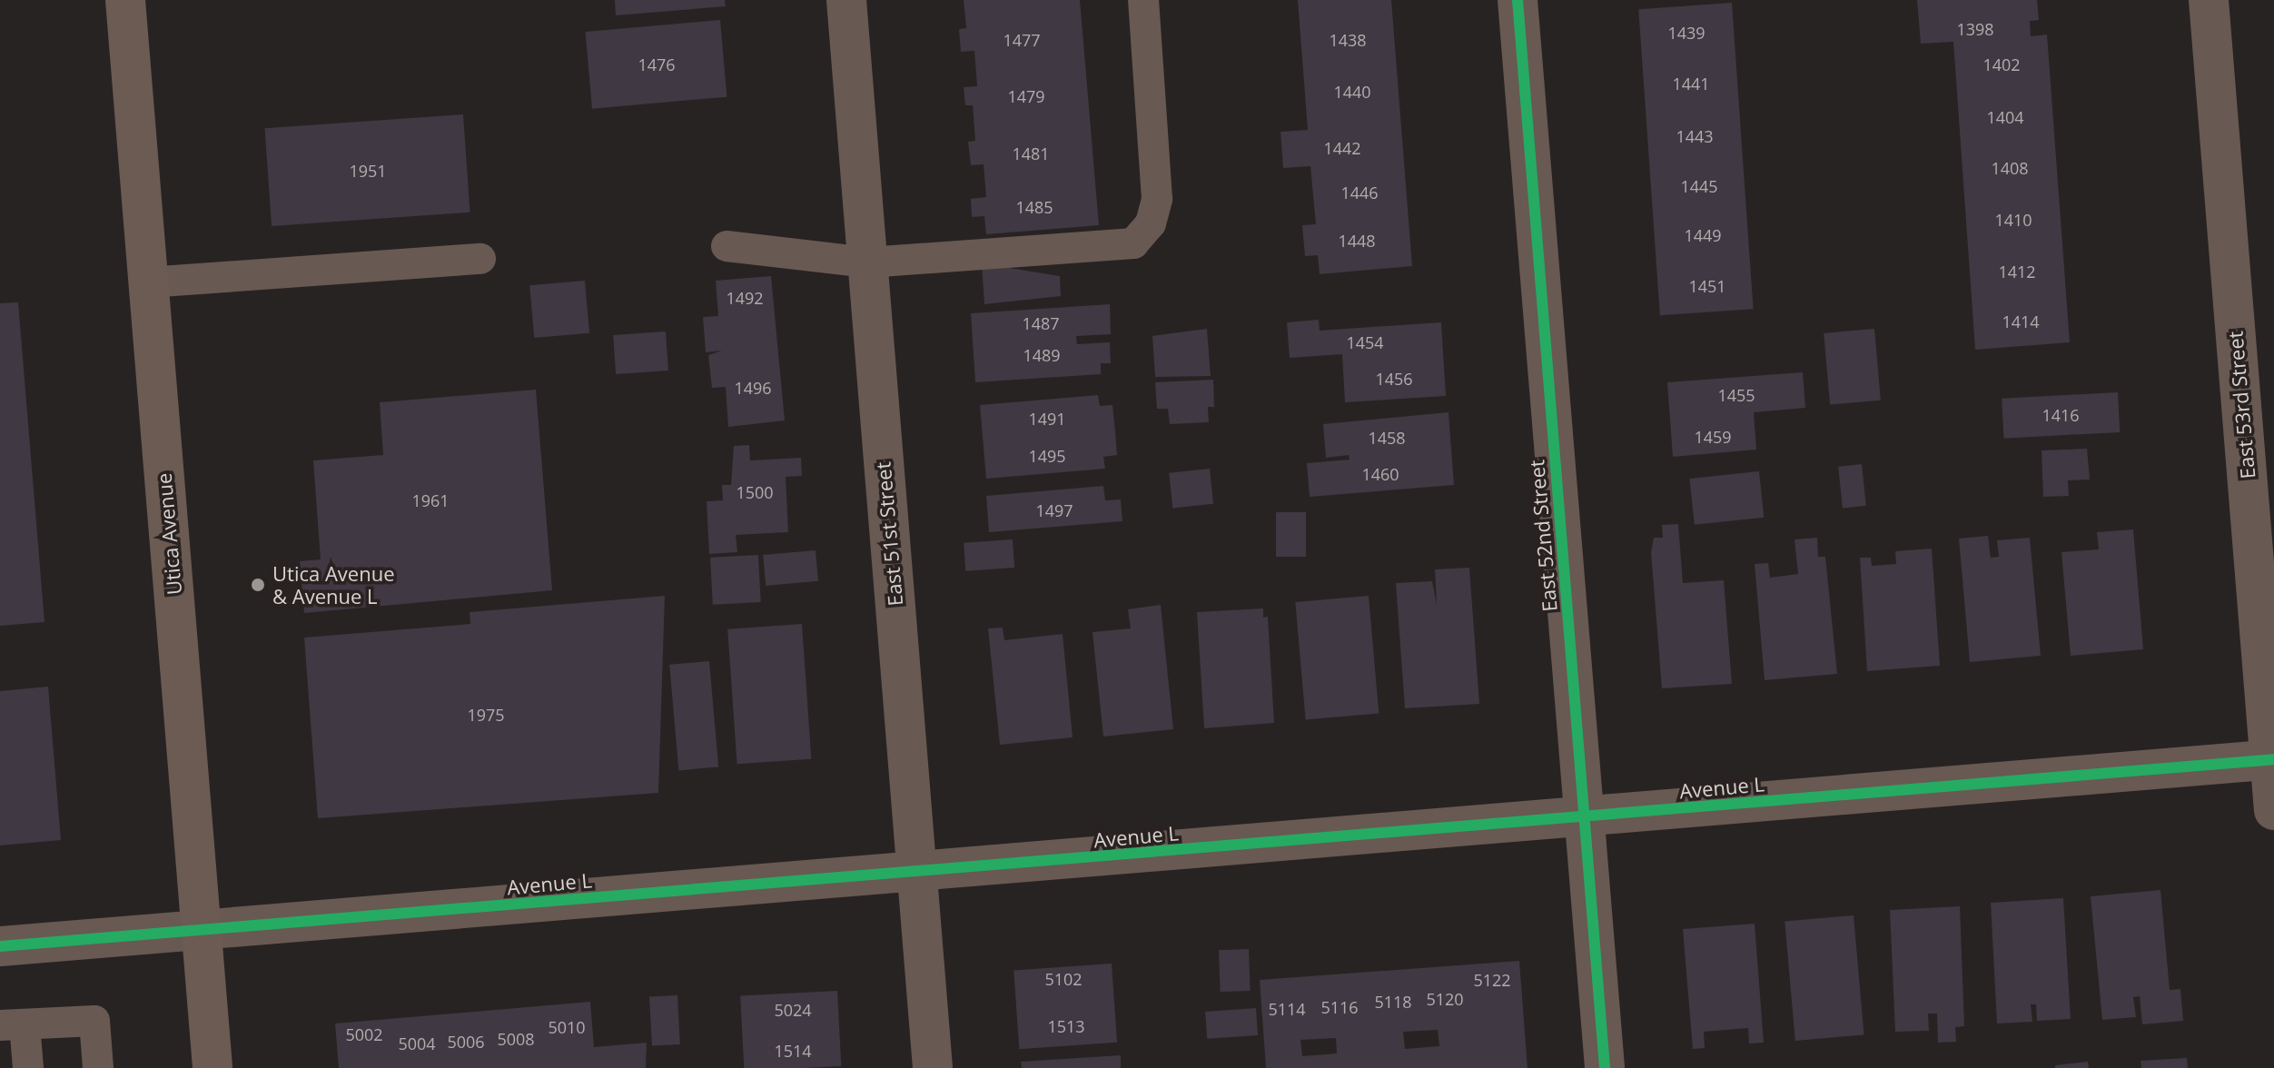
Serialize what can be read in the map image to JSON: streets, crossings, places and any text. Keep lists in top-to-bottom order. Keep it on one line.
{"streets":{"main road":["Utica Avenue"],"street":["East 53rd Street","East 51st Street","East 52nd Street","Avenue L"]},"crossings":[["East 53rd Street","Avenue L"],["Utica Avenue","Avenue L"],["East 51st Street","Avenue L"],["East 52nd Street","Avenue L"]],"places":["Utica Avenue & Avenue L"],"house_numbers":["1398","1439","1477","1438","1476","1402","1441","1440","1479","1404","1443","1442","1481","1408","1951","1445","1446","1485","1410","1449","1448","1412","1451","1492","1414","1487","1454","1489","1456","1496","1455","1416","1491","1459","1458","1495","1460","1500","1961","1497","1975","5102","5122","5120","5118","5116","5114","5024","1513","5010","5002","5008","5006","5004","1514"]}
